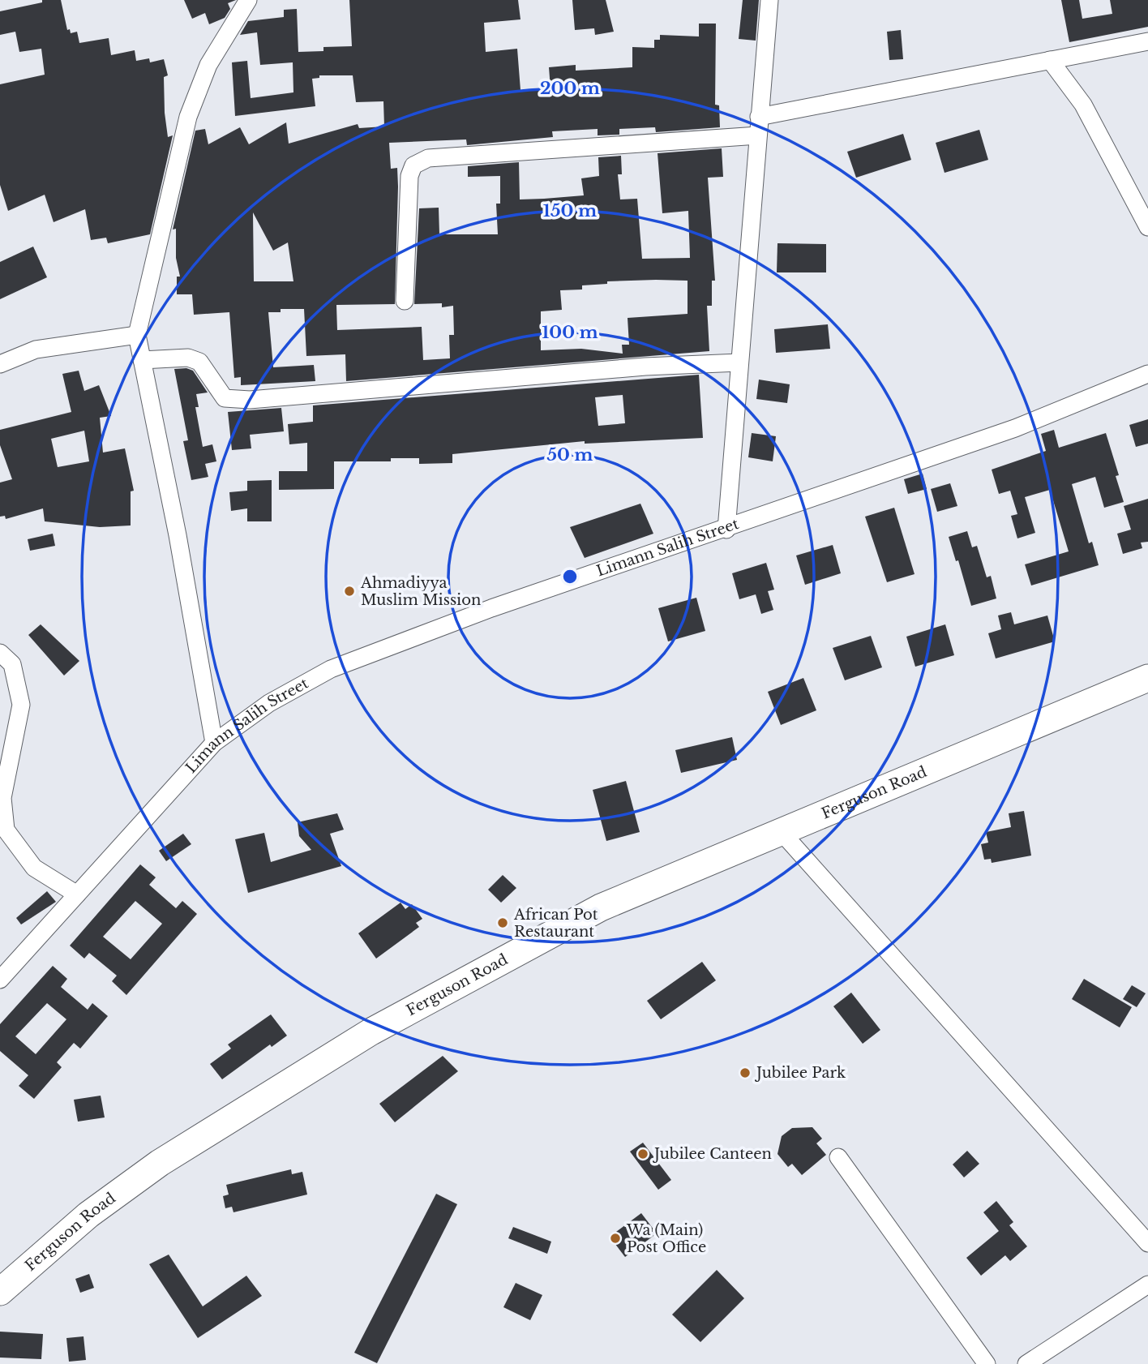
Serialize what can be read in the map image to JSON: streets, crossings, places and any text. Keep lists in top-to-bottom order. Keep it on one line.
{"streets":{"highway":["Ferguson Road"],"street":["Limann Salih Street"]},"places":["Ahmadiyya Muslim Mission","African Pot Restaurant","Jubilee Park","Jubilee Canteen","Wa (Main) Post Office"],"rings":["200 m","150 m","100 m","50 m"]}
